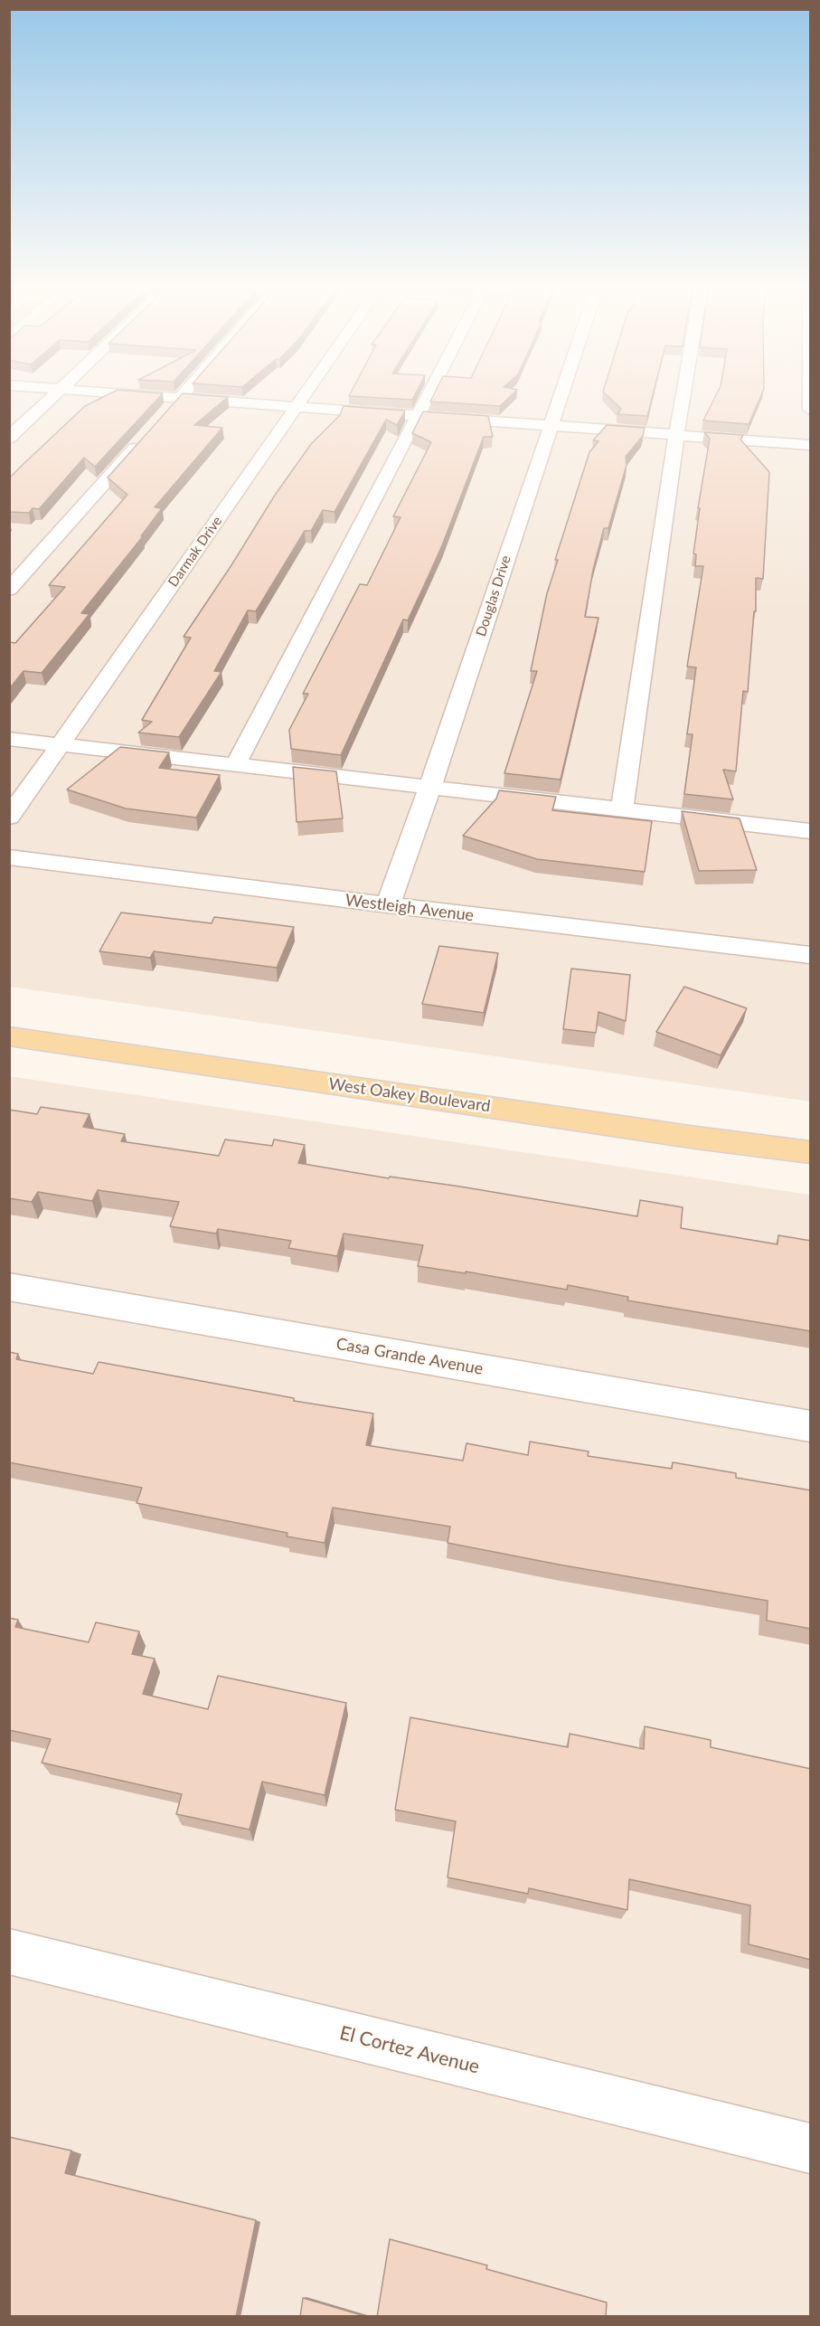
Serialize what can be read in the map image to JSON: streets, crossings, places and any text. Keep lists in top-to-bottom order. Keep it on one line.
{"streets":{"main road":["West Oakey Boulevard"],"street":["Darmak Drive","Douglas Drive","Westleigh Avenue","Casa Grande Avenue","El Cortez Avenue"]},"crossings":[["Douglas Drive","Westleigh Avenue"]]}
